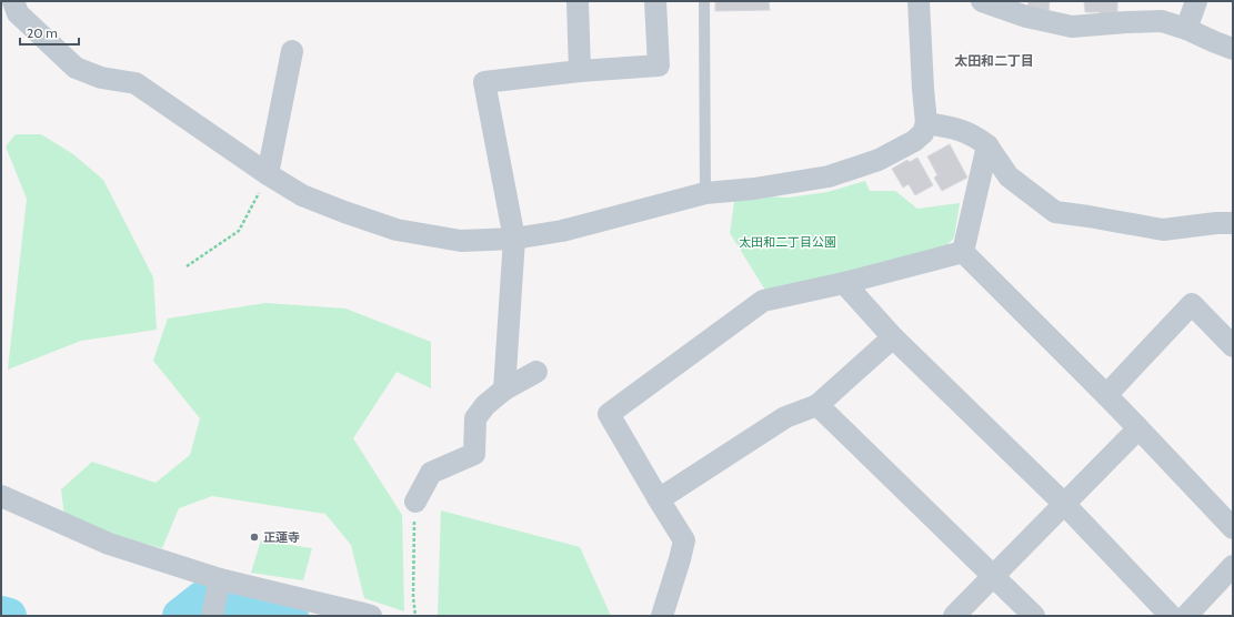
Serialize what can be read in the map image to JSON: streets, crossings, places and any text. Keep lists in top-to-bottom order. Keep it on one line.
{"districts":["太田和二丁目"],"parks":["太田和二丁目公園"],"places":["正蓮寺"],"scale_bar":"20 m"}
